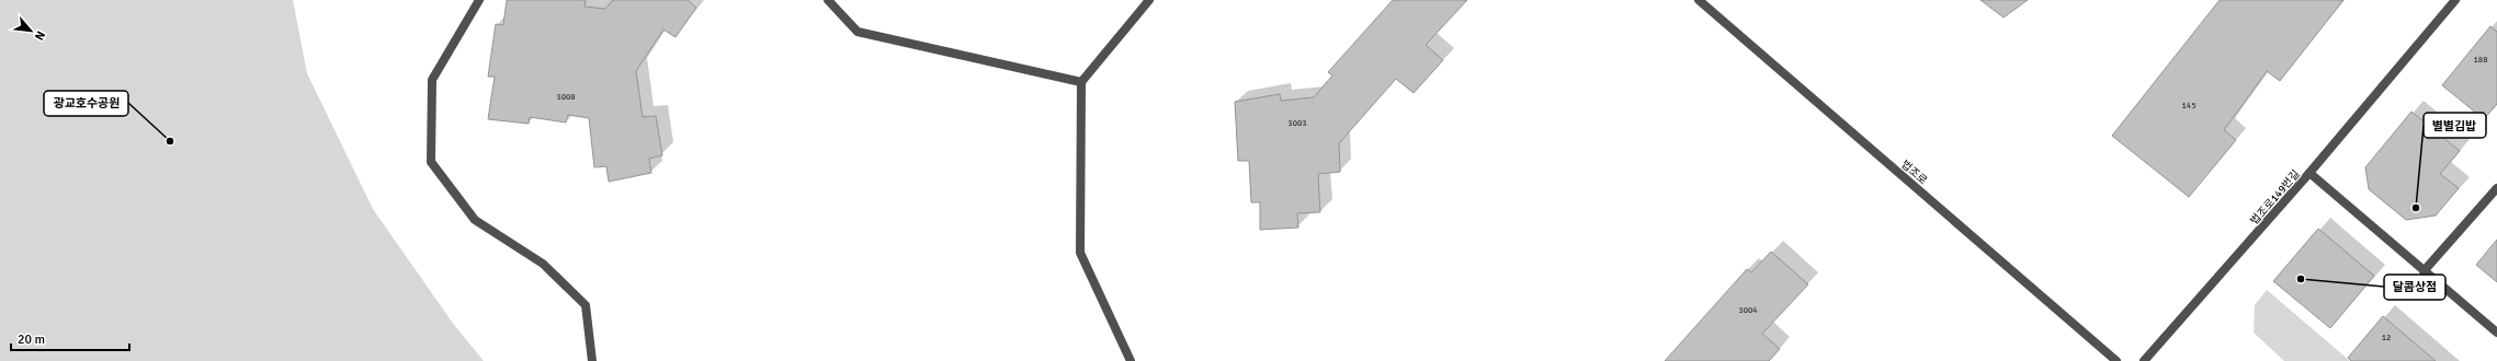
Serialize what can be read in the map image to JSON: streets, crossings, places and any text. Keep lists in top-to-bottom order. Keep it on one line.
{"streets":{"street":["법조로","법조로149번길"]},"places":["광교호수공원","별별김밥","달콤상점"],"house_numbers":["188","3008","145","3003","3004","12"],"scale_bar":"20 m","north":"bottom right"}
